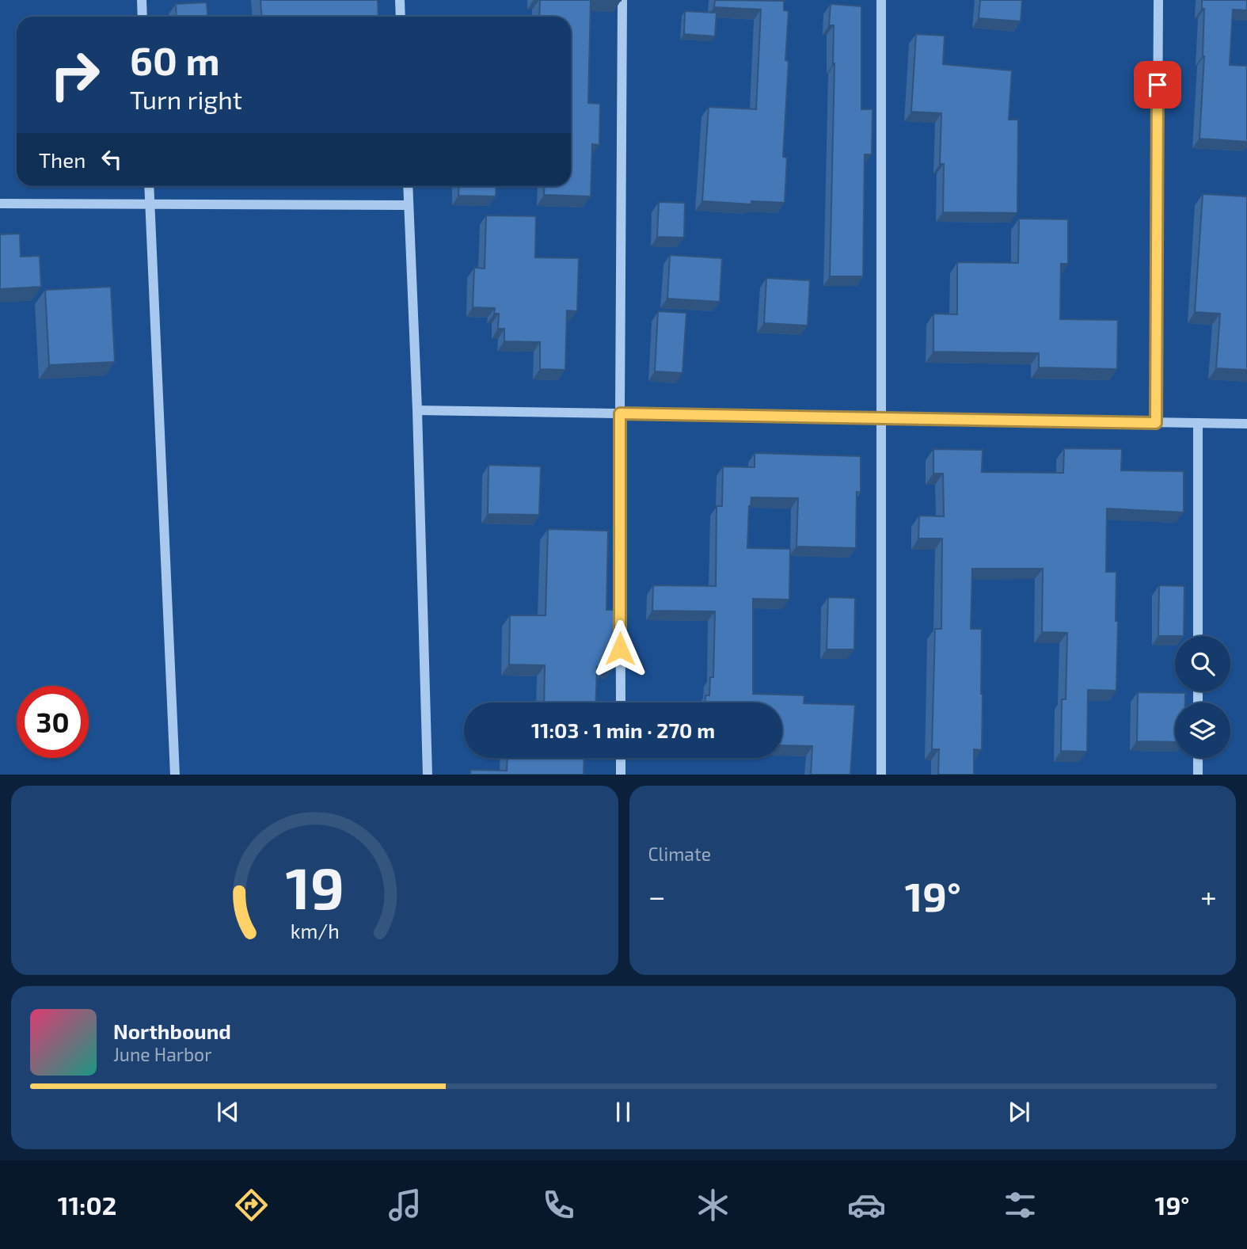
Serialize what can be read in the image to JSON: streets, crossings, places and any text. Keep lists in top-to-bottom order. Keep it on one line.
{"page":{"turn":["60 m","Turn right"],"then":"Then","limit":"30","trip":"11:03 · 1 min · 270 m","tile":"Climate","heat":["−","19°","+"],"song":["Northbound","June Harbor"],"tabs":["11:02","19°"],"gauge":["19","km/h"]}}
